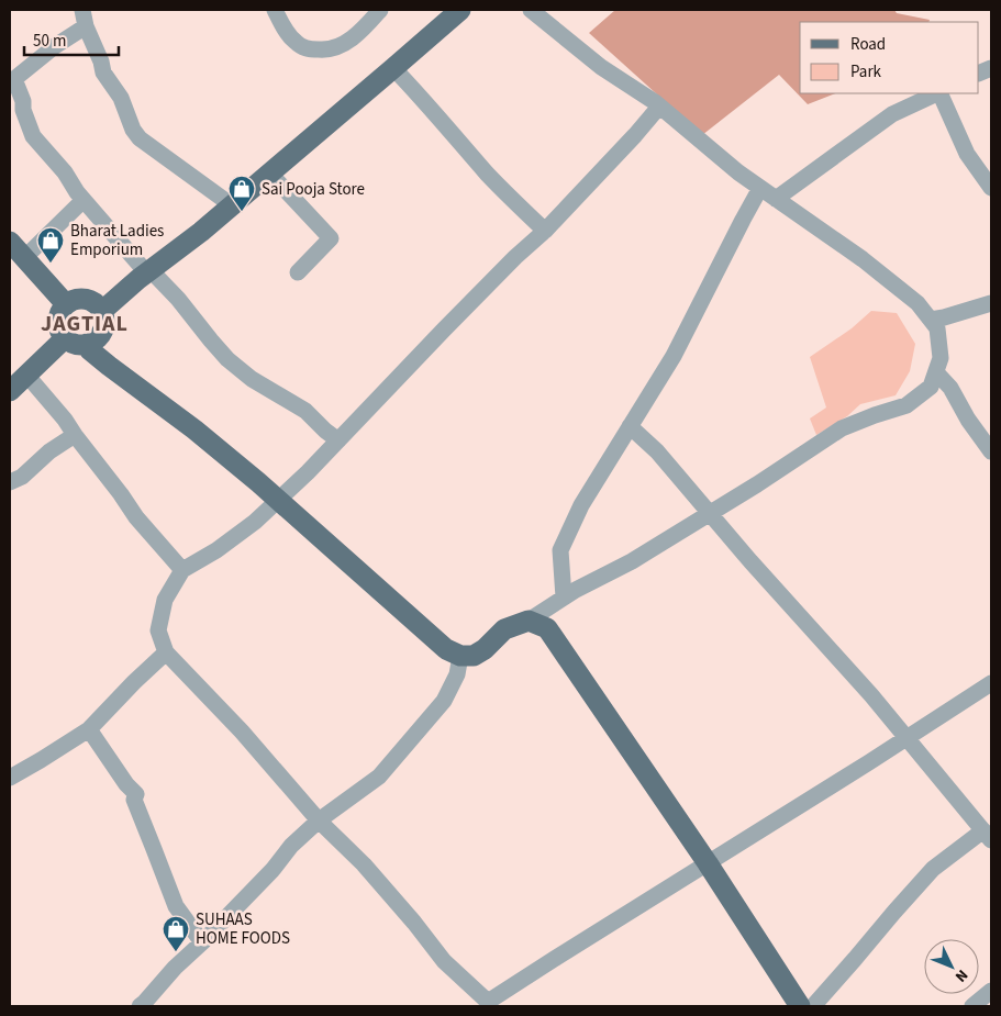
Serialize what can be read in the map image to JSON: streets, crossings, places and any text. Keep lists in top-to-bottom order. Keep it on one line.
{"districts":["JAGTIAL"],"places":{"shop":["Sai Pooja Store","Bharat Ladies Emporium","SUHAAS HOME FOODS"]},"legend":["Road","Park"],"scale_bar":"50 m","north":"bottom right"}
